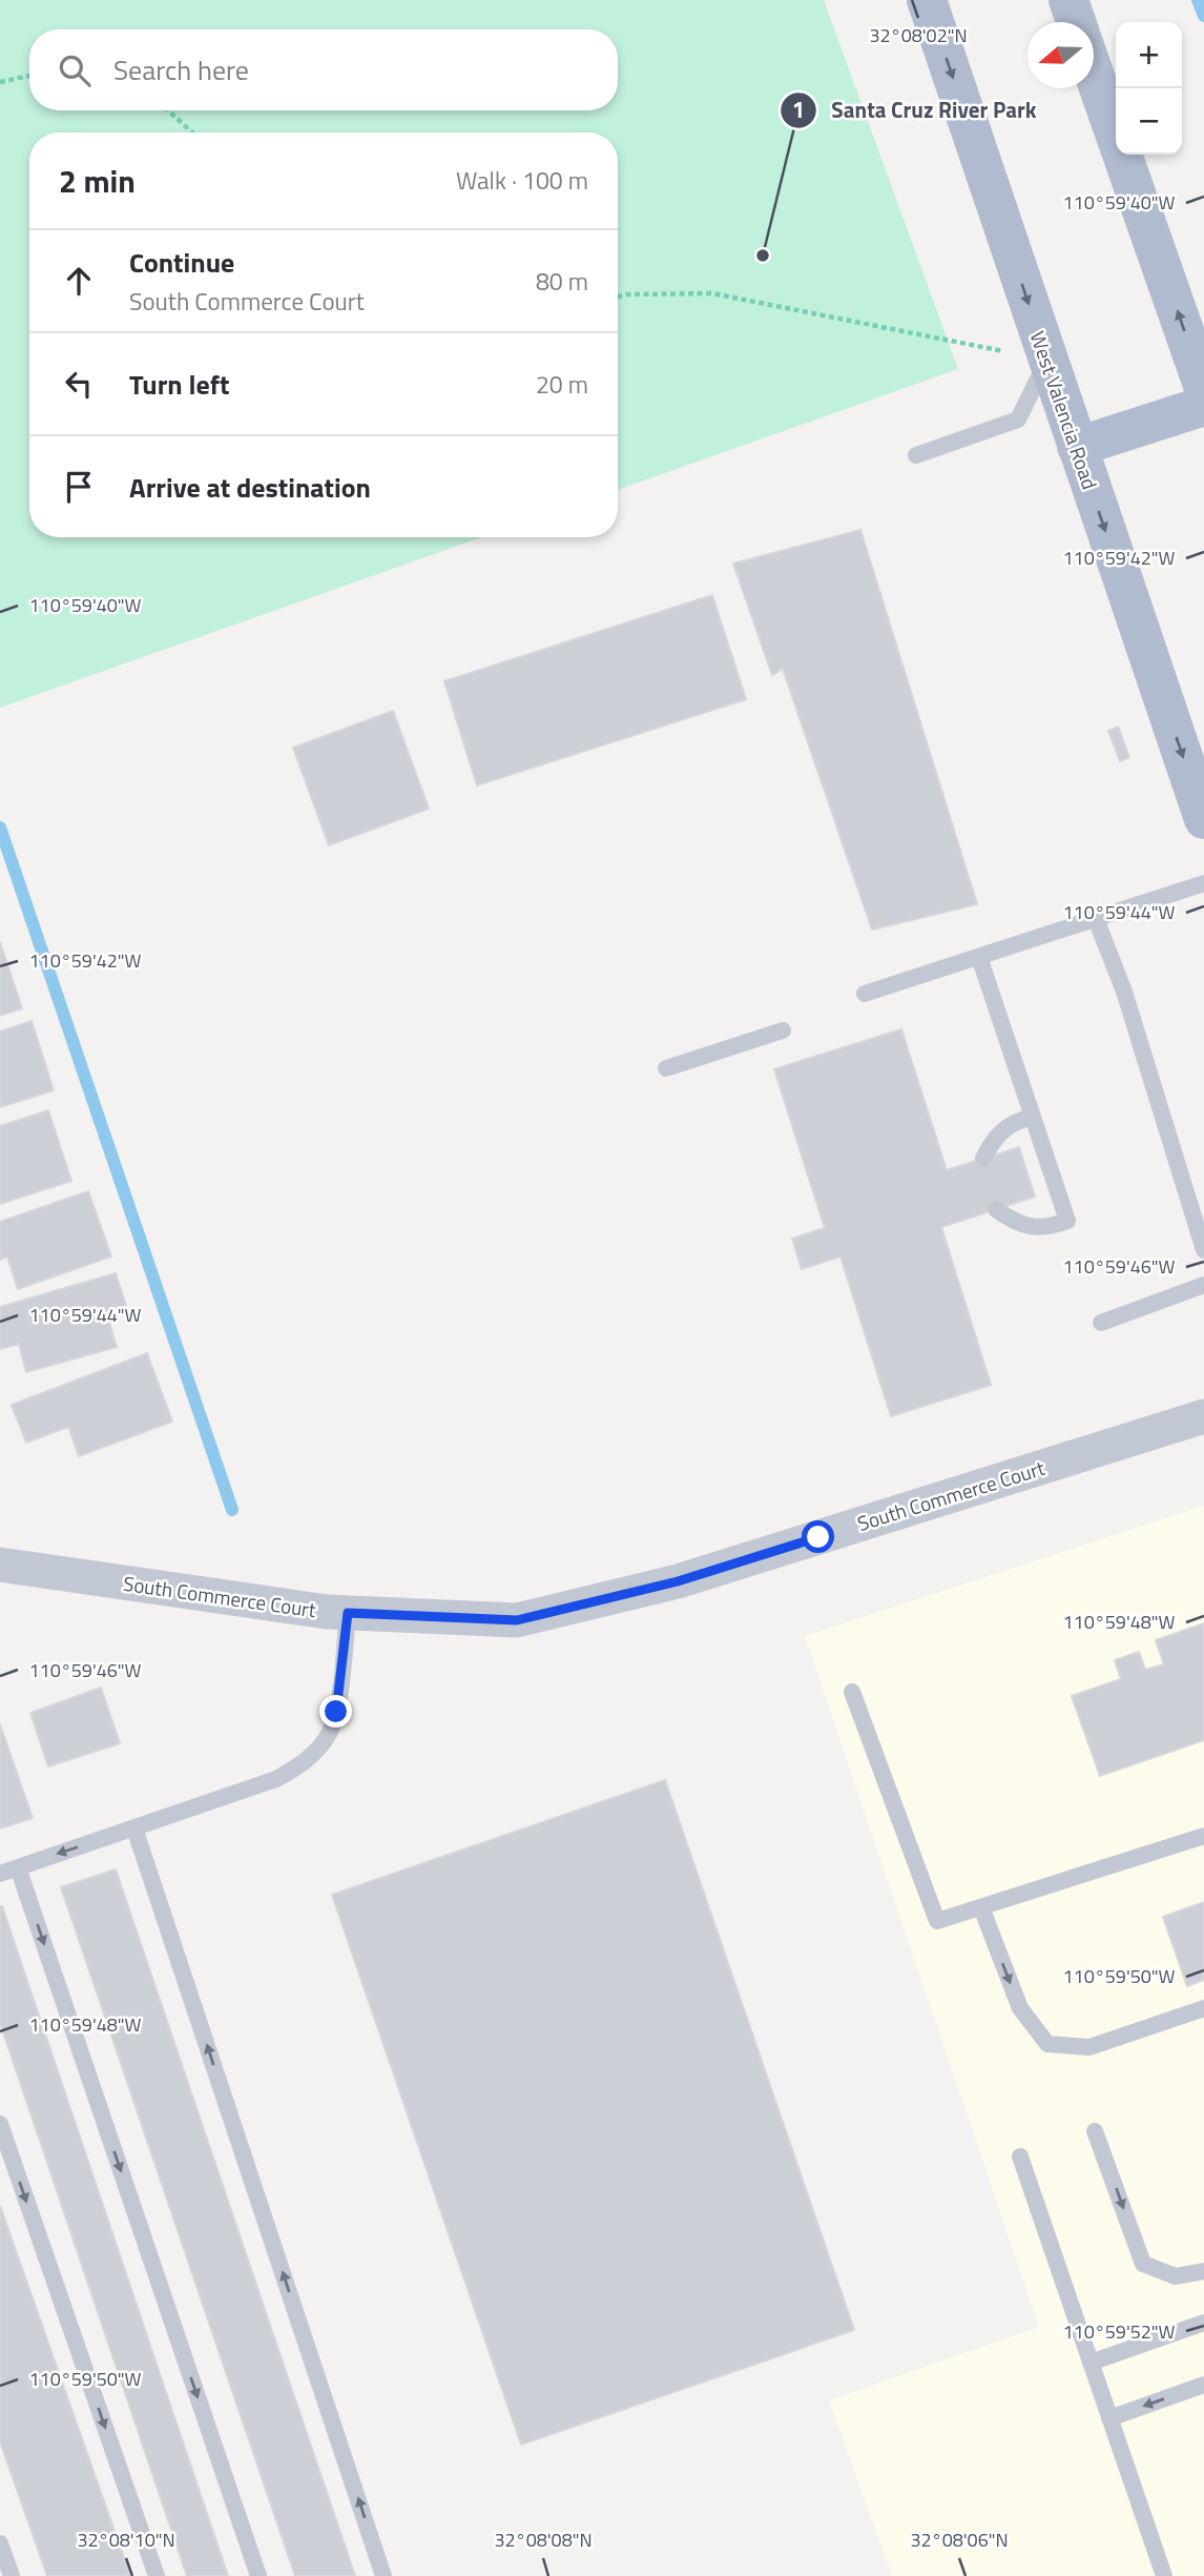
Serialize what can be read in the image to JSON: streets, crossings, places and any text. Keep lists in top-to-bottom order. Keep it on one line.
{"streets":{"main road":["West Valencia Road"],"street":["South Commerce Court"]},"places":["Santa Cruz River Park"],"north":"left","page":{"map_buttons":["+","−"],"search":"Search here","heading":["2 min","Walk · 100 m"],"list":[["Continue","South Commerce Court","80 m"],["Turn left","20 m"],"Arrive at destination"]},"coordinates":["32°08'02\"N","110°59'40\"W","110°59'42\"W","110°59'44\"W","110°59'46\"W","110°59'48\"W","110°59'50\"W","110°59'52\"W","32°08'10\"N","32°08'08\"N","32°08'06\"N"]}
